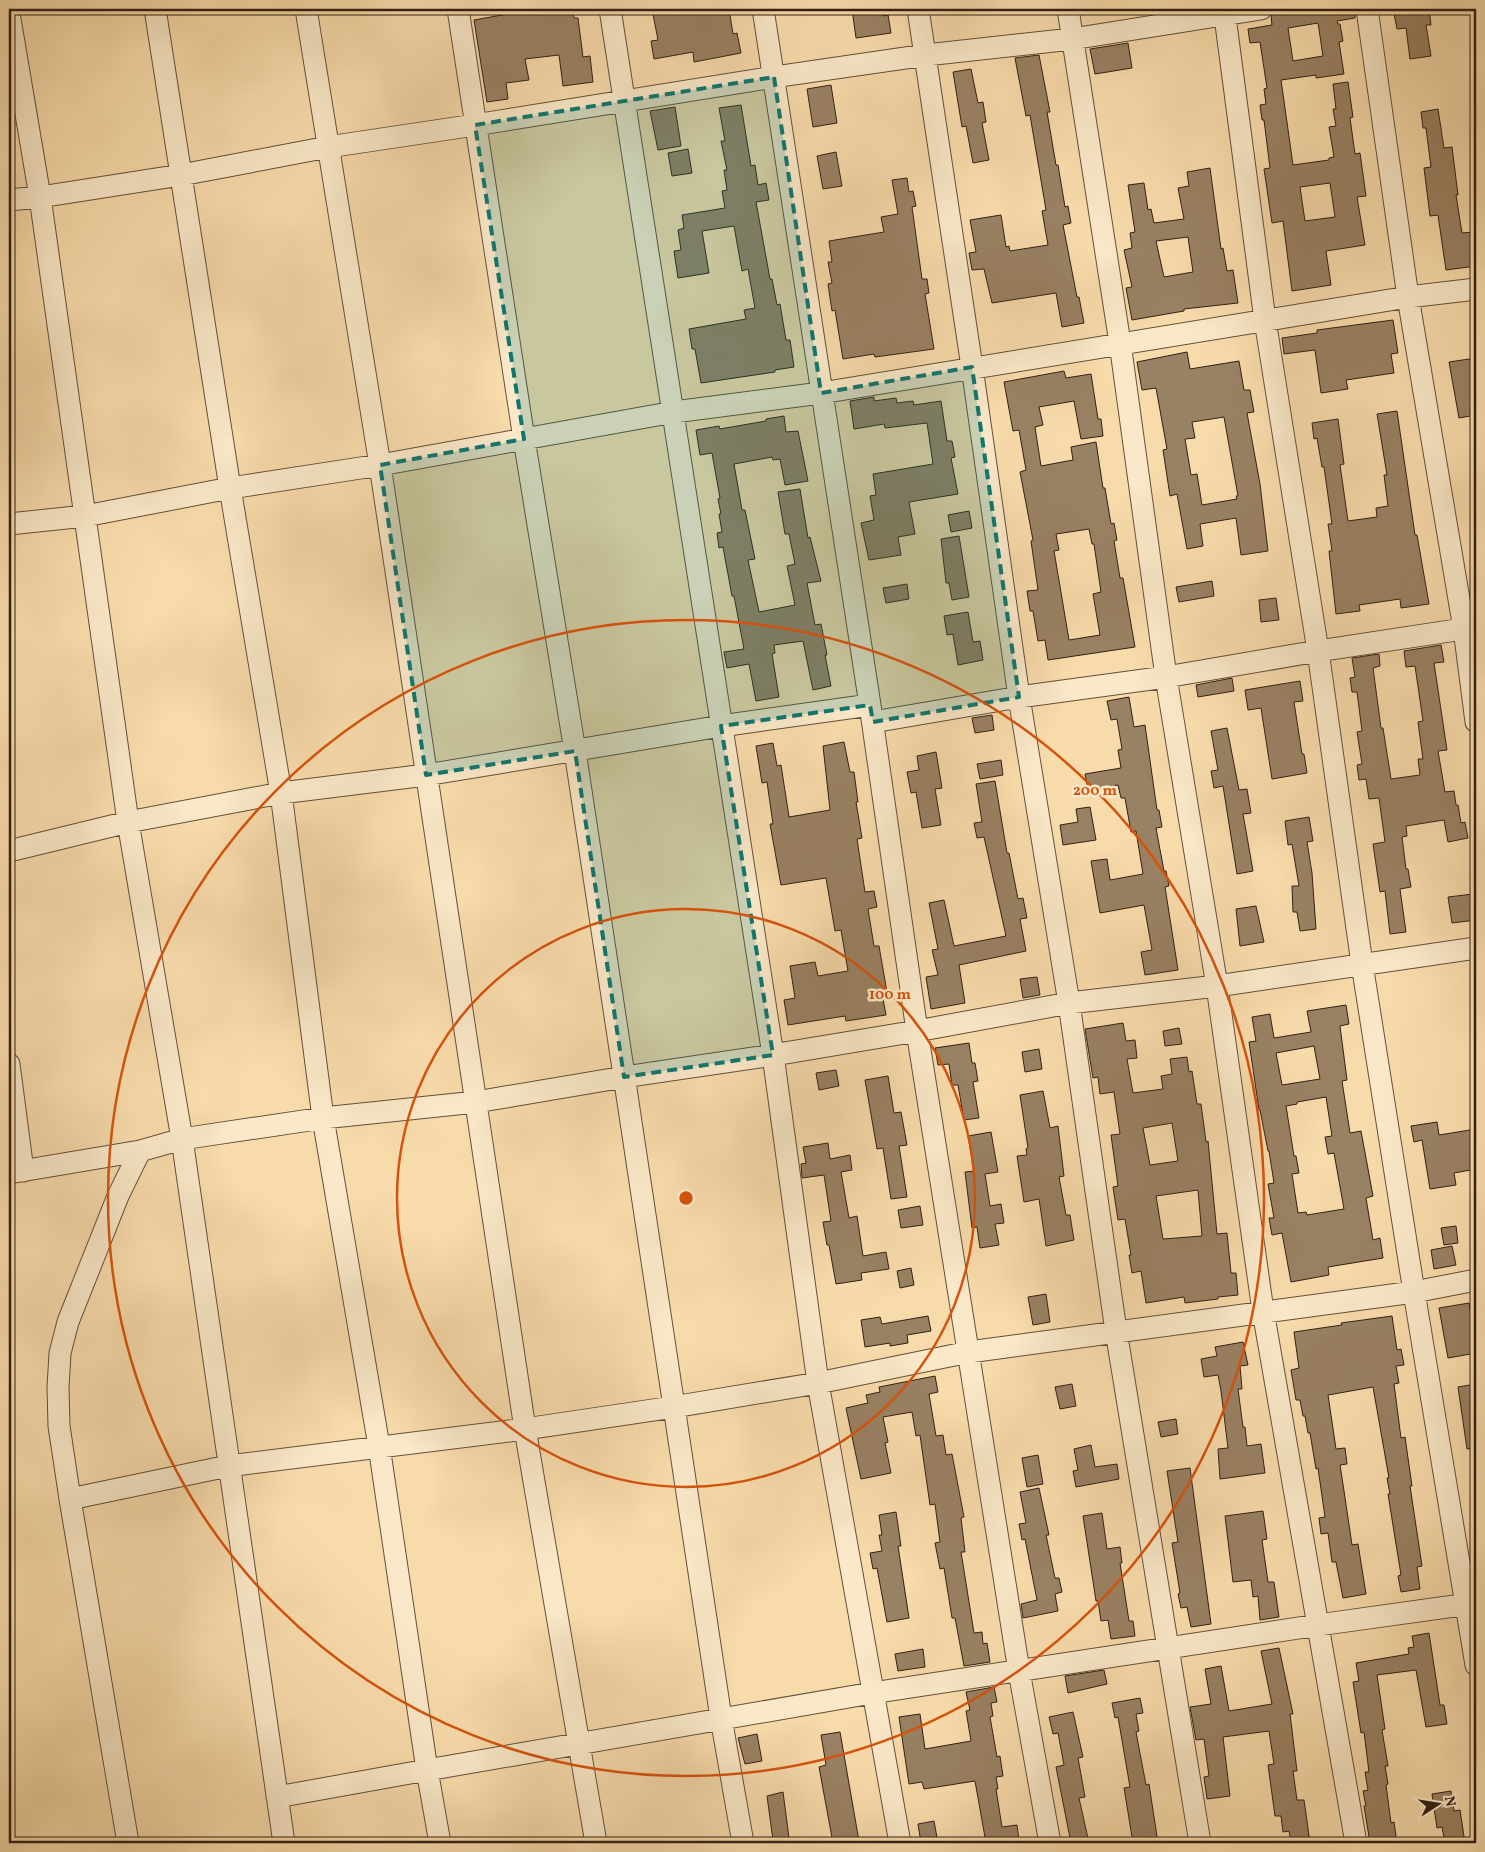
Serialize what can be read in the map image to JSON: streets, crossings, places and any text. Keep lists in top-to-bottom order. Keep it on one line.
{"north":"right","rings":["200 m","100 m"]}
